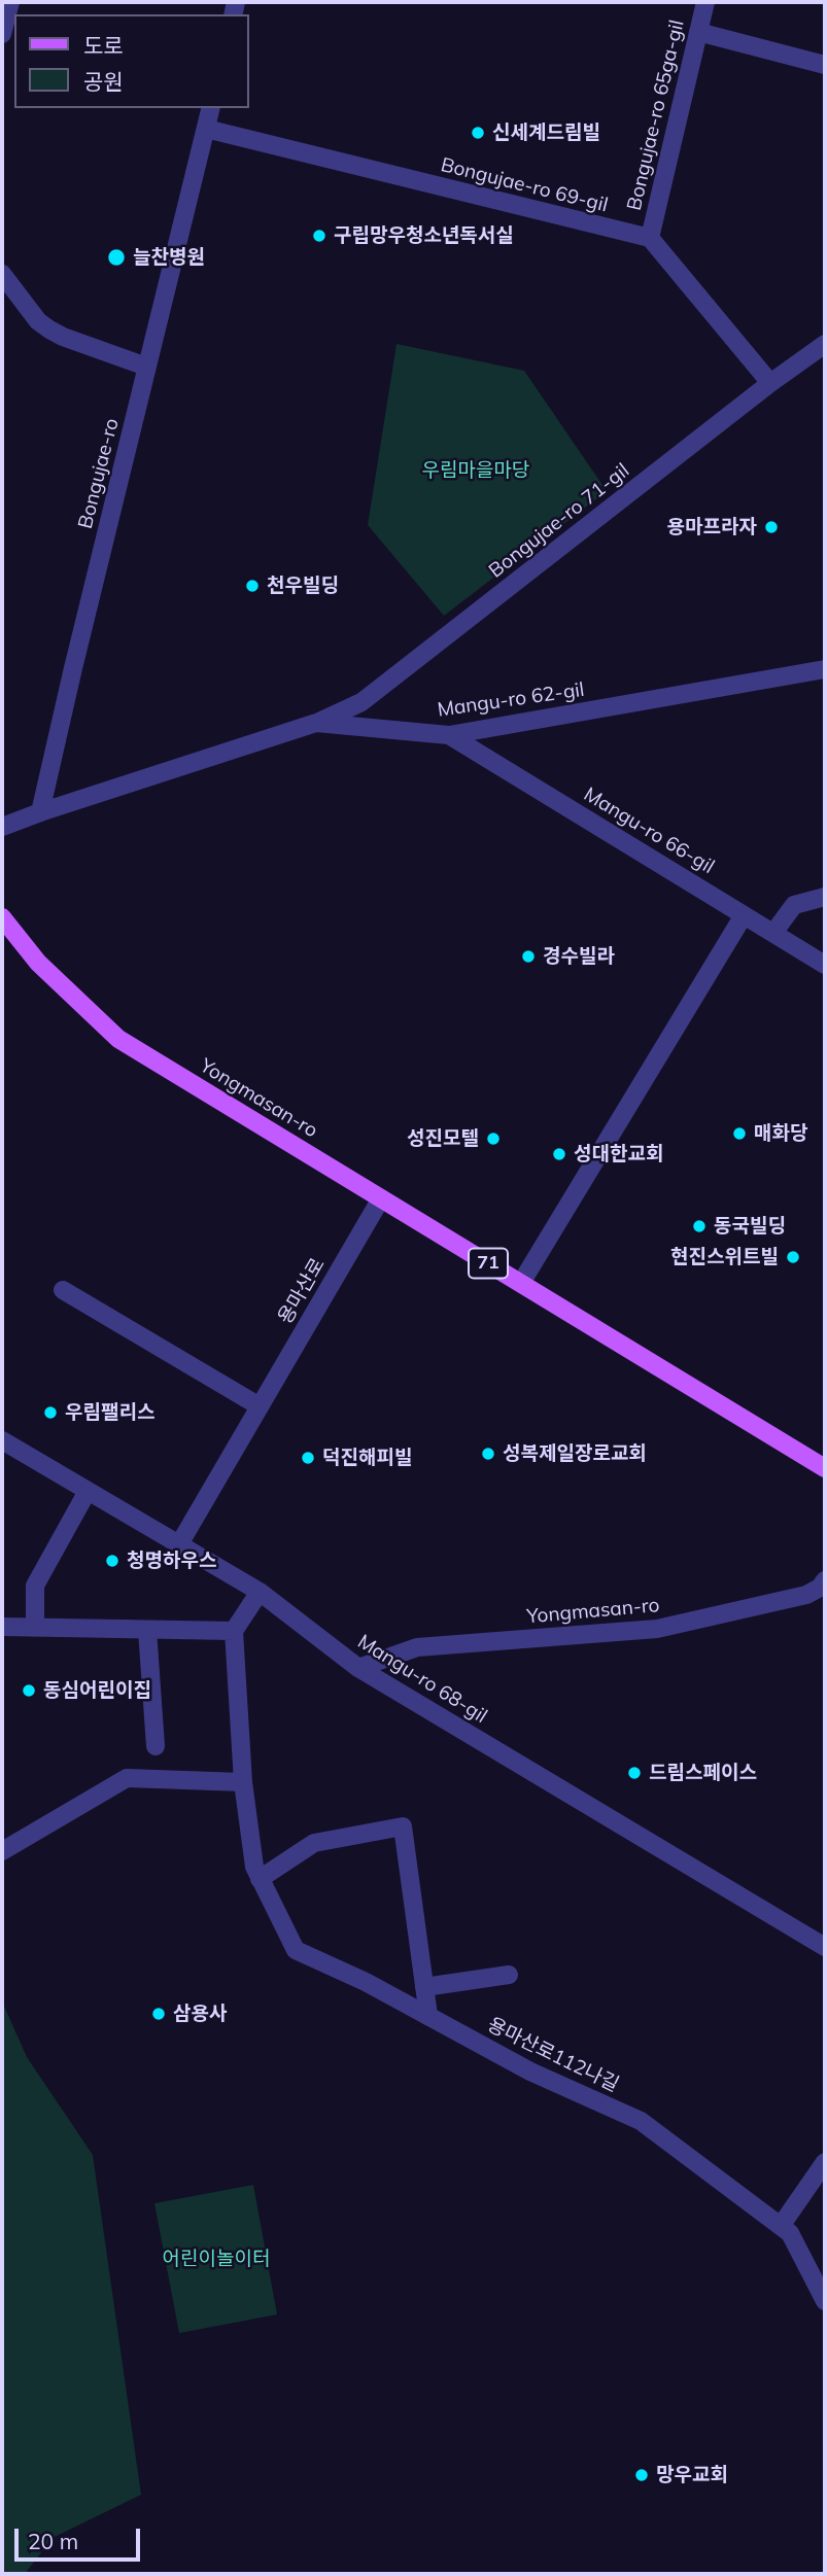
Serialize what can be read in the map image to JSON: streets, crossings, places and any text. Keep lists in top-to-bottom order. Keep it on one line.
{"streets":{"main road":["Yongmasan-ro","71"],"street":["Bongujae-ro 65ga-gil","Bongujae-ro 69-gil","Bongujae-ro","Bongujae-ro 71-gil","Mangu-ro 62-gil","Mangu-ro 66-gil","용마산로","Mangu-ro 68-gil","용마산로112나길"]},"crossings":[["Bongujae-ro 65ga-gil","Bongujae-ro 69-gil"],["Bongujae-ro 69-gil","Bongujae-ro"],["Bongujae-ro","Mangu-ro 62-gil"],["Bongujae-ro 71-gil","Mangu-ro 62-gil"],["Mangu-ro 62-gil","Mangu-ro 66-gil"],["Yongmasan-ro","용마산로"],["Yongmasan-ro","Mangu-ro 68-gil"],["용마산로","Mangu-ro 68-gil"]],"parks":["우림마을마당","어린이놀이터"],"places":["신세계드림빌","구립망우청소년독서실","늘찬병원","용마프라자","천우빌딩","경수빌라","매화당","성진모텔","성대한교회","동국빌딩","현진스위트빌","우림팰리스","성복제일장로교회","덕진해피빌","청명하우스","동심어린이집","드림스페이스","삼용사","망우교회"],"legend":["도로","공원"],"scale_bar":"20 m"}
